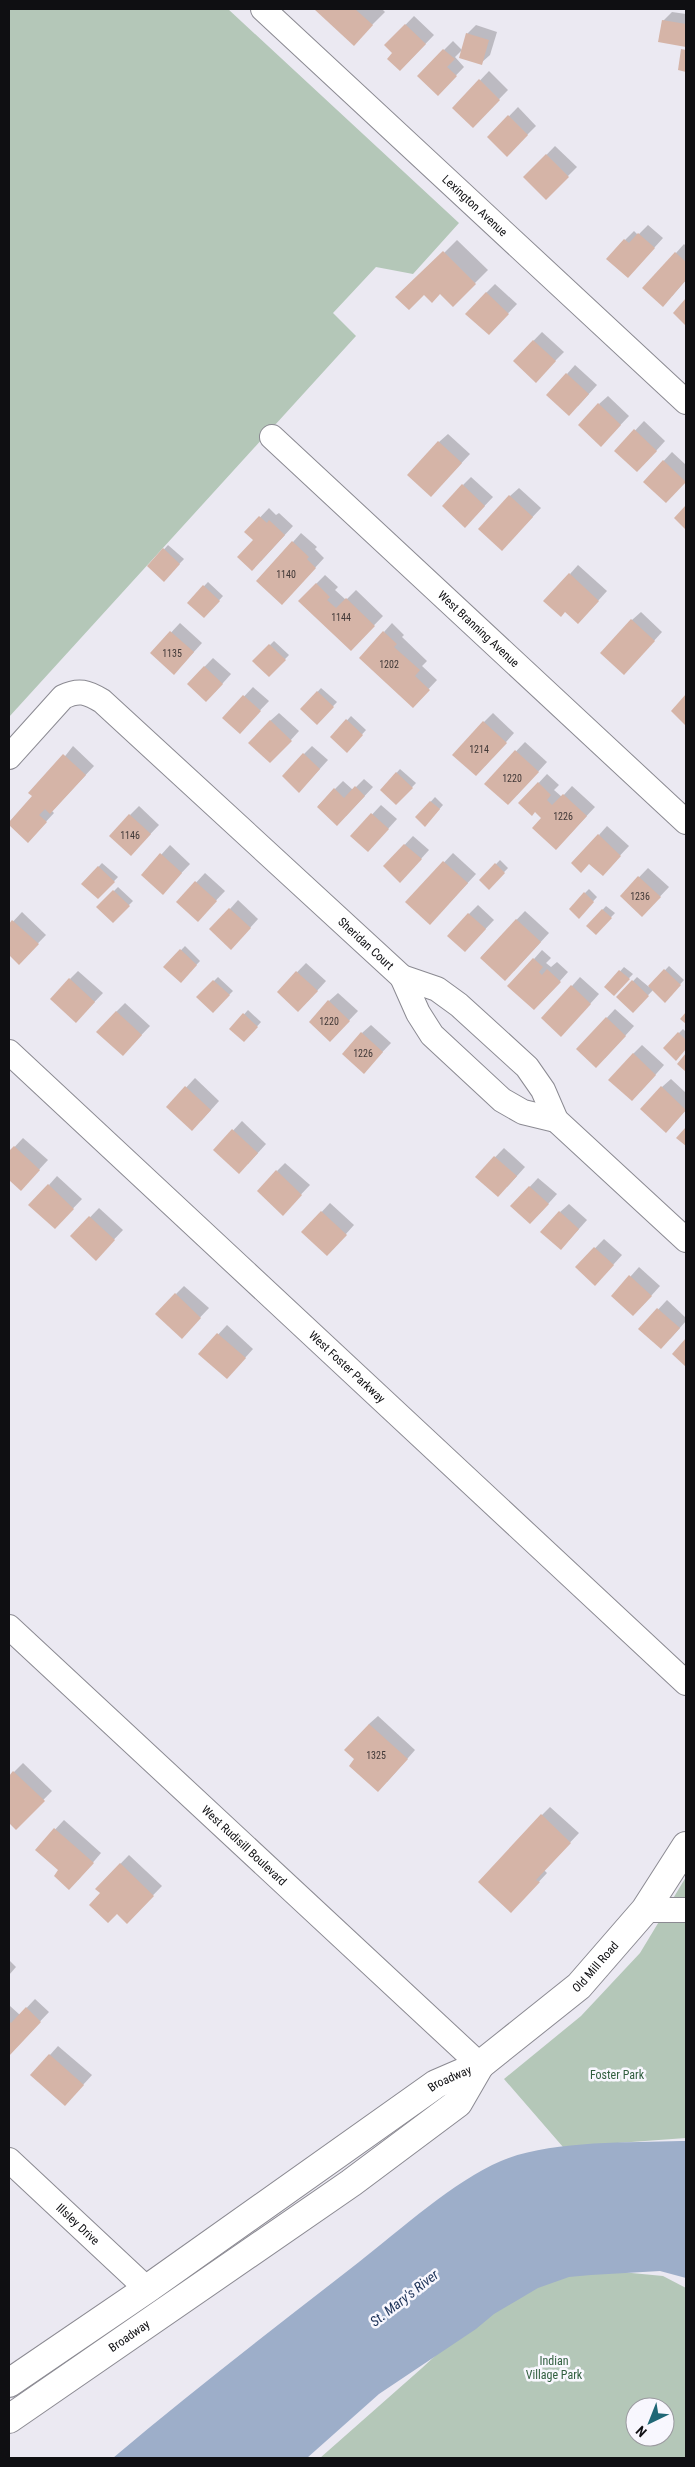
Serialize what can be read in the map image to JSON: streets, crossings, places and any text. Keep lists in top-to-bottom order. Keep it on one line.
{"streets":{"main road":["Old Mill Road","Broadway"],"street":["Lexington Avenue","West Branning Avenue","Sheridan Court","West Foster Parkway","West Rudisill Boulevard","Illsley Drive"]},"crossings":[["West Rudisill Boulevard","Old Mill Road"],["West Rudisill Boulevard","Broadway"],["Old Mill Road","Broadway"],["Broadway","Illsley Drive"]],"water":["St. Mary's River"],"parks":["Foster Park","Indian Village Park"],"house_numbers":["1140","1144","1135","1202","1214","1220","1226","1146","1236","1220","1226","1325"],"north":"bottom left"}
